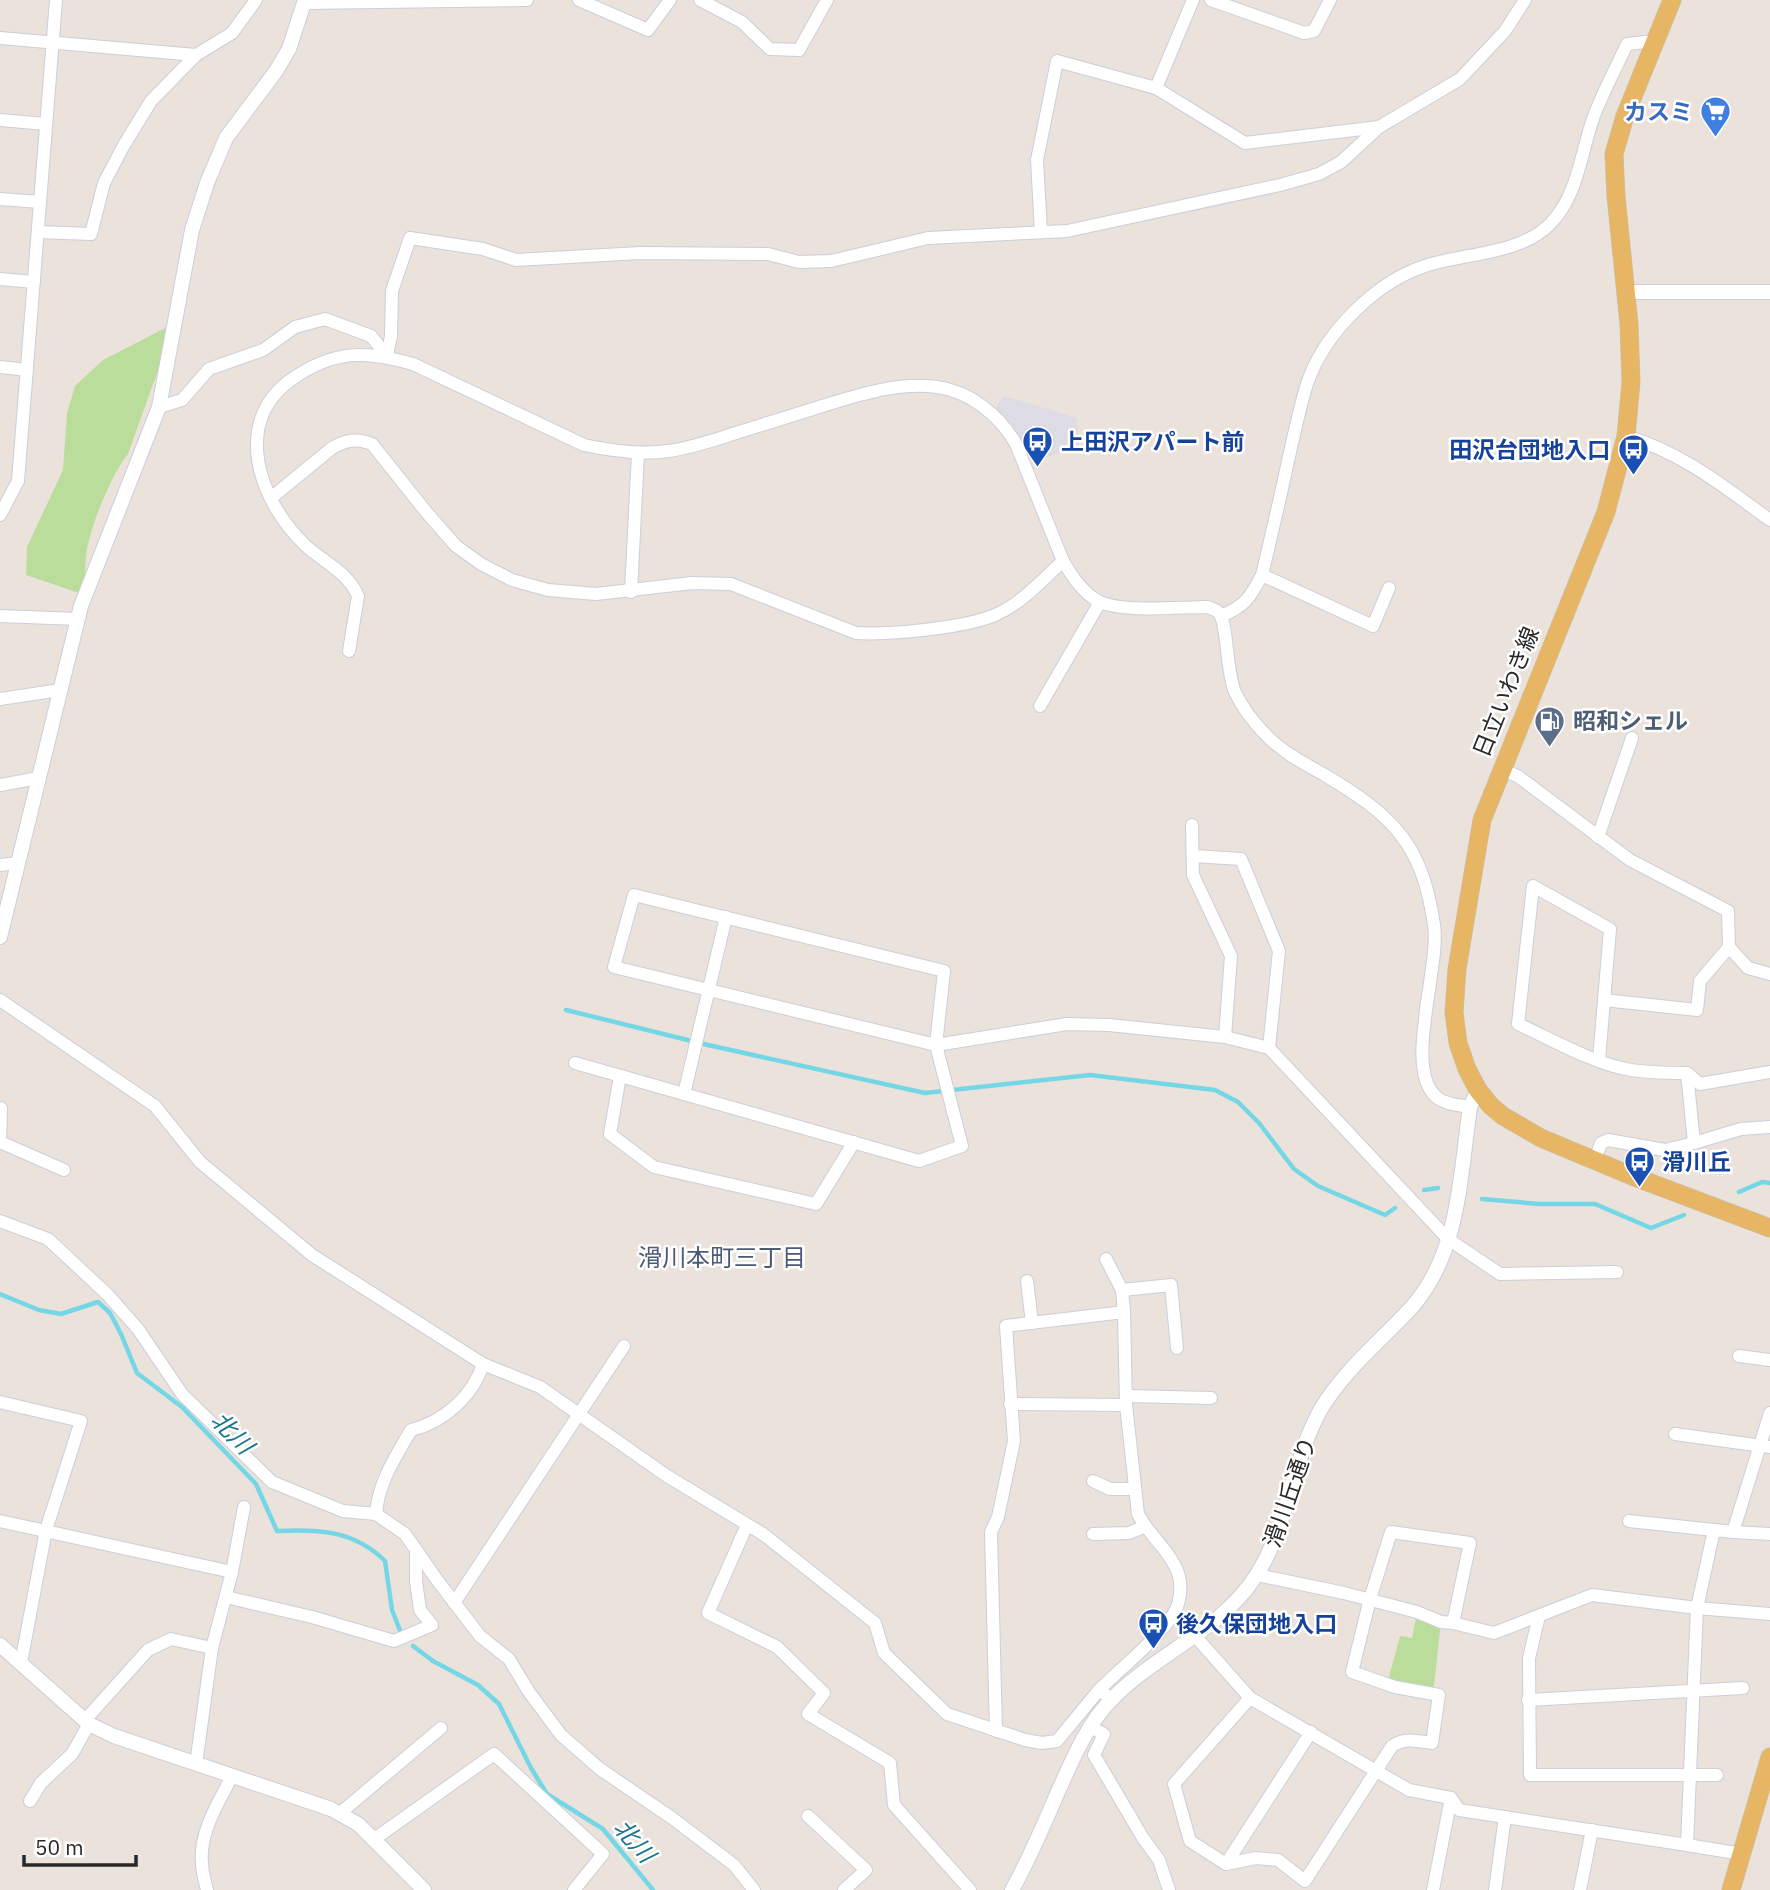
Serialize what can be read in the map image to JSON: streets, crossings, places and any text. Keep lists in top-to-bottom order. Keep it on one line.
{"streets":{"main road":["日立いわき線"],"street":["滑川丘通り"]},"crossings":[["日立いわき線","滑川丘通り"]],"districts":["滑川本町三丁目"],"water":["北川"],"places":{"supermarket":["カスミ"],"bus stop":["上田沢アパート前","田沢台団地入口","滑川丘","後久保団地入口"],"fuel station":["昭和シェル"]},"scale_bar":"50 m"}
